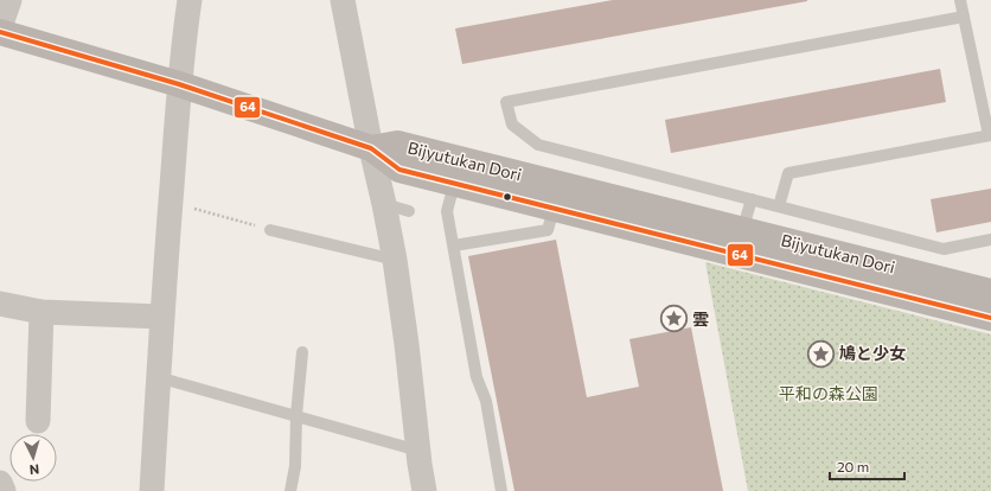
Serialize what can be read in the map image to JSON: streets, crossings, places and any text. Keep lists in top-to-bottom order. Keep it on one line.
{"streets":{"street":["Bijyutukan Dori"]},"parks":["平和の森公園"],"places":{"place":["雲","鳩と少女"]},"lines":["transit line 64"],"scale_bar":"20 m","north":"bottom"}
